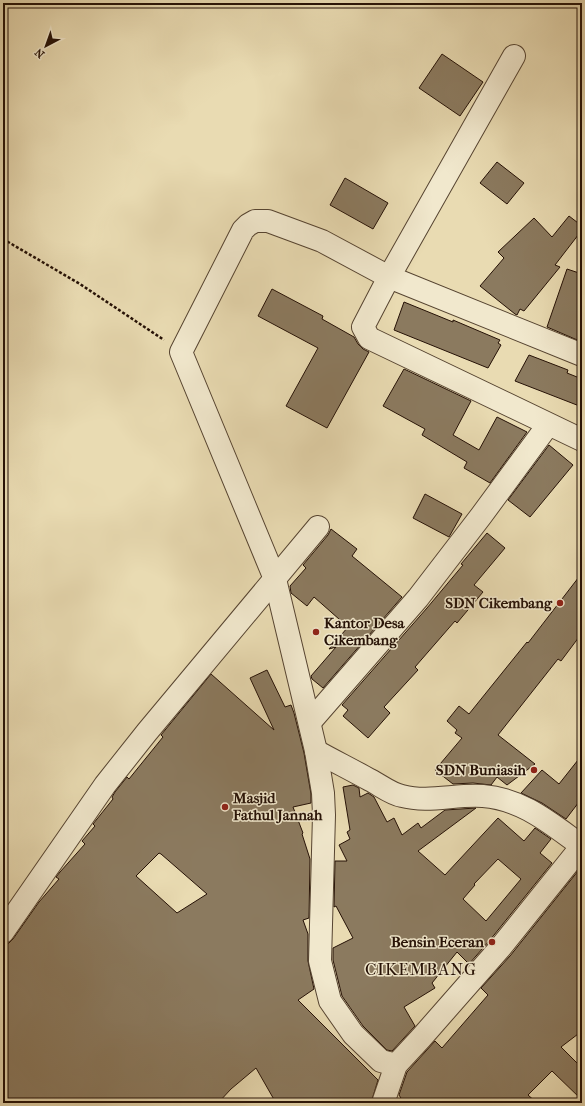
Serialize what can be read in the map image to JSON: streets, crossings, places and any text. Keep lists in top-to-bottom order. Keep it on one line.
{"districts":["CIKEMBANG"],"places":["SDN Cikembang","Kantor Desa Cikembang","SDN Buniasih","Masjid Fathul Jannah","Bensin Eceran"],"north":"bottom left"}
